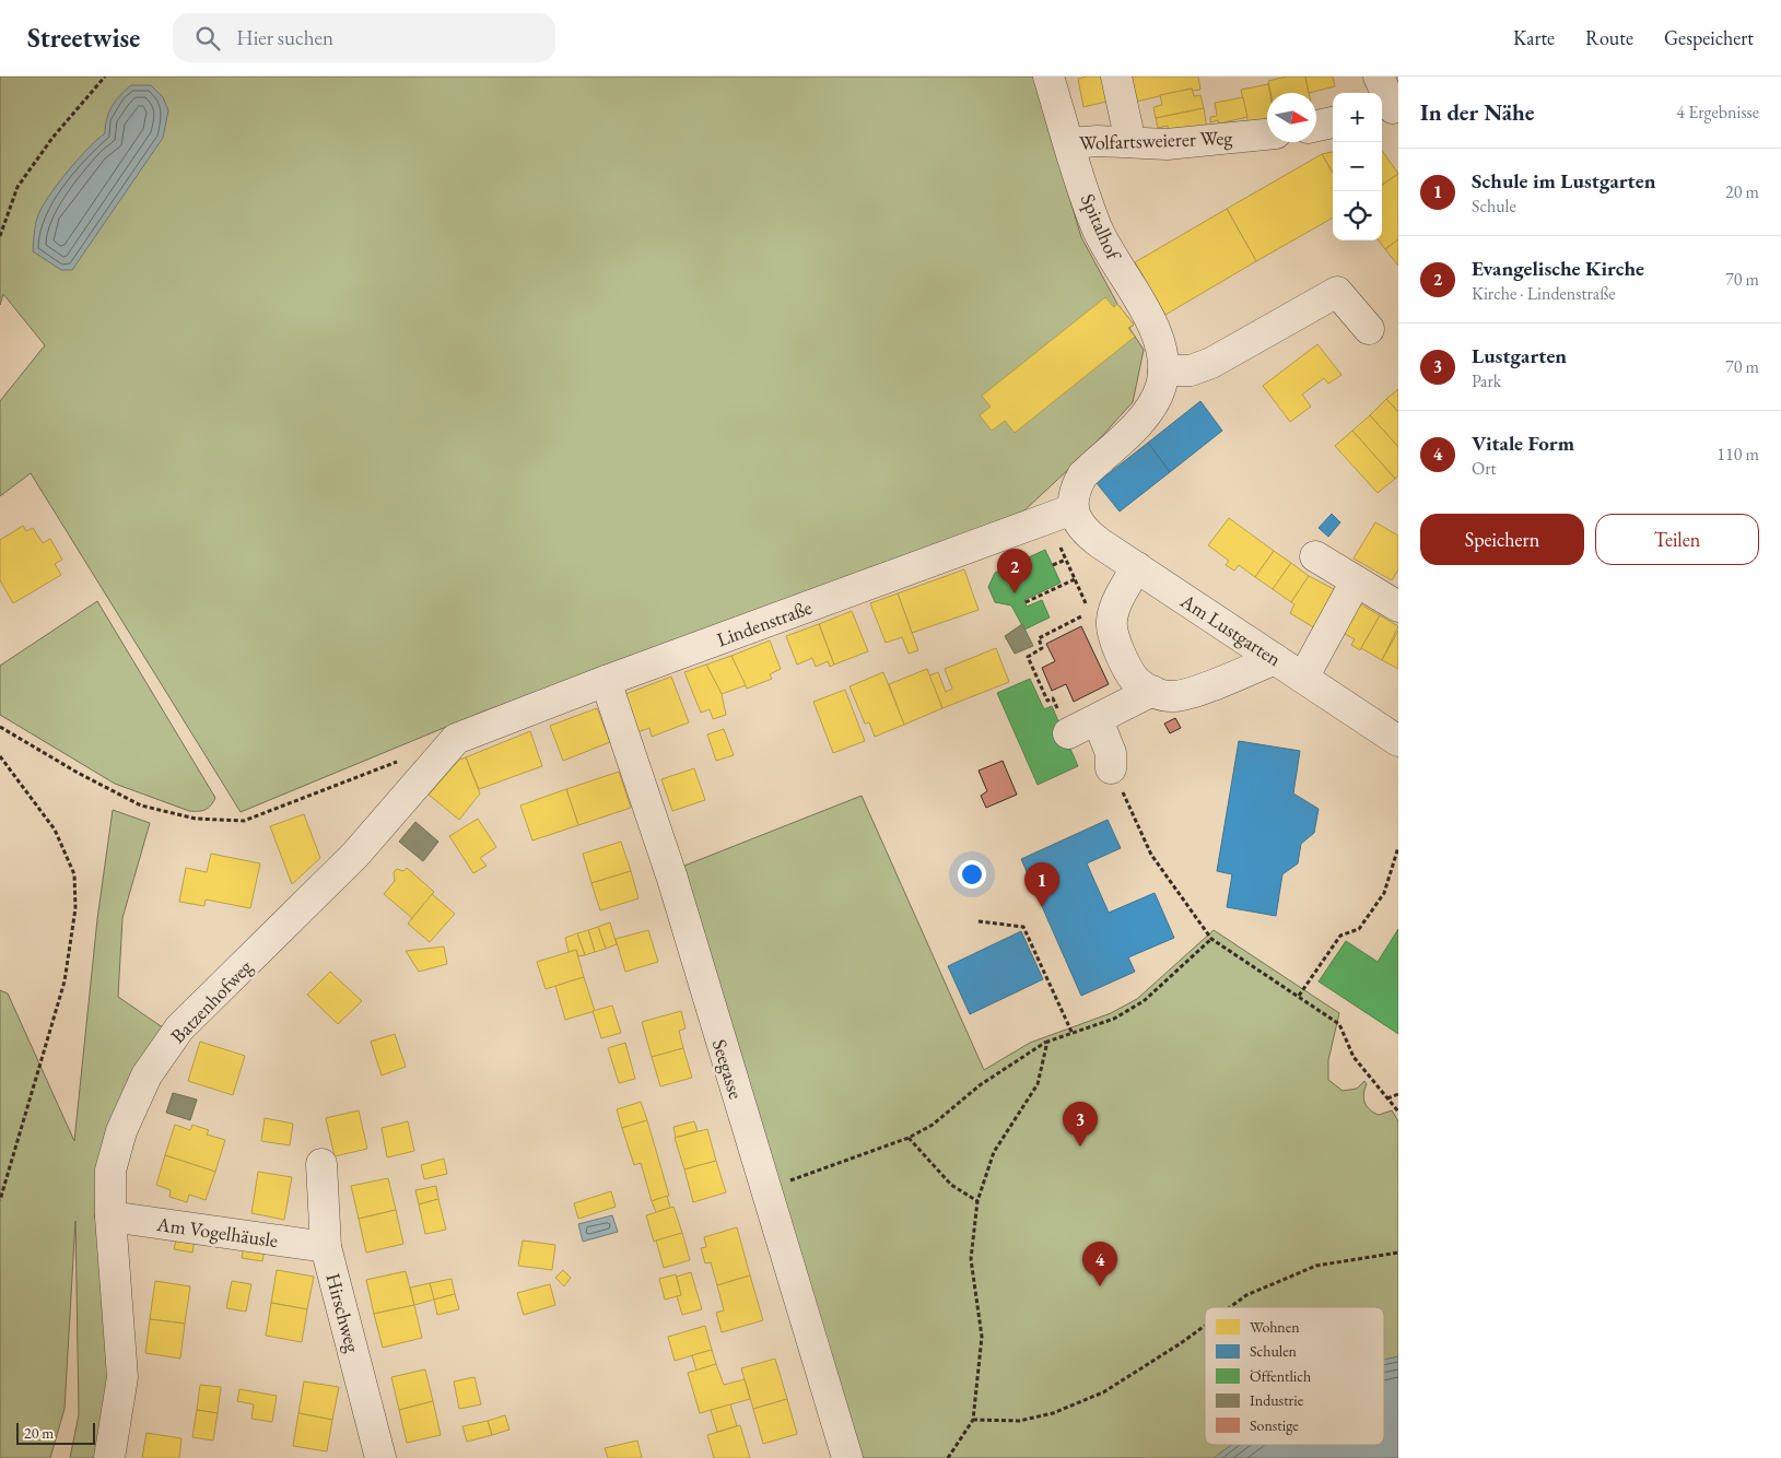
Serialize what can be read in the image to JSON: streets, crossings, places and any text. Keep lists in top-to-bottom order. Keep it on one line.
{"streets":{"street":["Wolfartsweierer Weg","Spitalhof","Lindenstraße","Am Lustgarten","Batzenhofweg","Seegasse","Am Vogelhäusle","Hirschweg"]},"crossings":[["Wolfartsweierer Weg","Spitalhof"],["Spitalhof","Lindenstraße"],["Spitalhof","Am Lustgarten"],["Lindenstraße","Am Lustgarten"],["Lindenstraße","Batzenhofweg"],["Lindenstraße","Seegasse"],["Batzenhofweg","Am Vogelhäusle"],["Am Vogelhäusle","Hirschweg"]],"legend":["Wohnen","Schulen","Öffentlich","Industrie","Sonstige"],"scale_bar":"20 m","north":"right","page":{"header":"Streetwise","search":"Hier suchen","nav":["Karte","Route","Gespeichert"],"heading":["In der Nähe","4 Ergebnisse"],"map_buttons":["+","−"],"list":[{"mark":"1","name":"Schule im Lustgarten","note":"Schule","value":"20 m"},{"mark":"2","name":"Evangelische Kirche","note":"Kirche · Lindenstraße","value":"70 m"},{"mark":"3","name":"Lustgarten","note":"Park","value":"70 m"},{"mark":"4","name":"Vitale Form","note":"Ort","value":"110 m"}],"buttons":["Speichern","Teilen"],"pins":["2","1","3","4"],"scale":"20 m"}}
